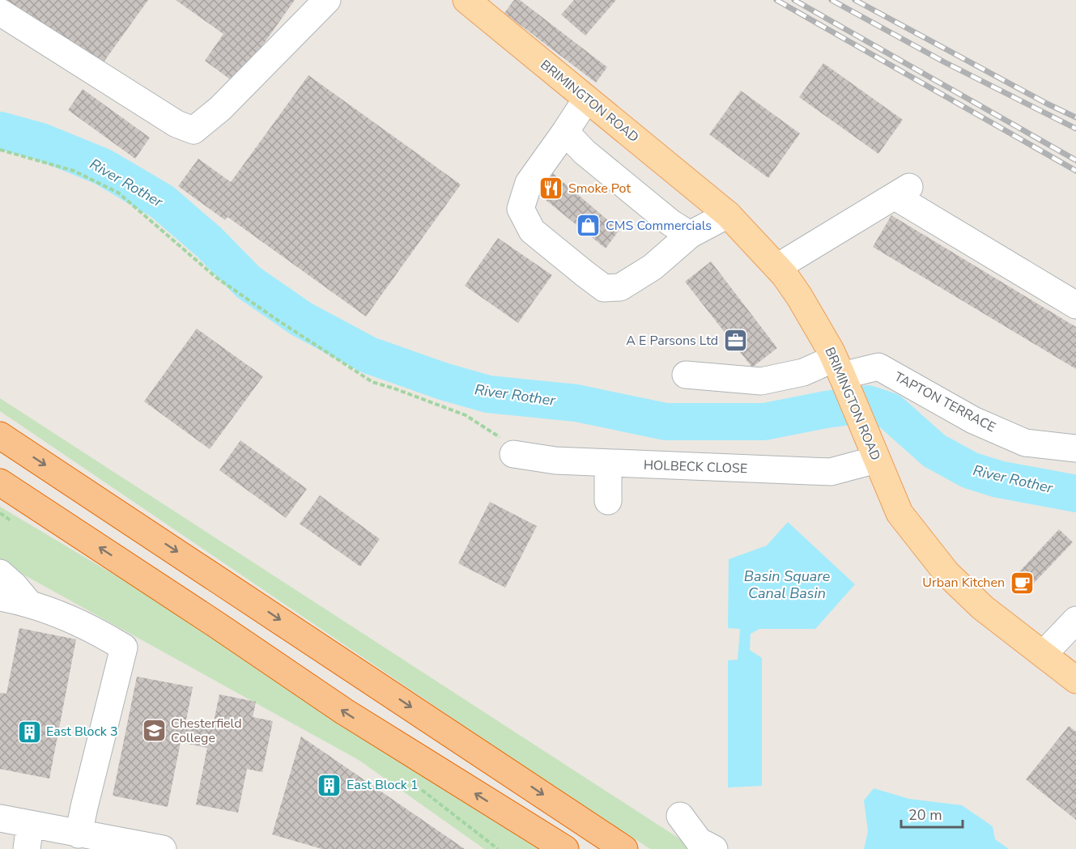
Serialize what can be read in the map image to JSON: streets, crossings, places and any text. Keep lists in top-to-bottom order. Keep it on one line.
{"streets":{"main road":["BRIMINGTON ROAD"],"street":["TAPTON TERRACE","HOLBECK CLOSE"]},"crossings":[["BRIMINGTON ROAD","TAPTON TERRACE"],["BRIMINGTON ROAD","HOLBECK CLOSE"]],"water":["River Rother","Basin Square Canal Basin"],"places":{"restaurant":["Smoke Pot"],"shop":["CMS Commercials"],"office":["A E Parsons Ltd"],"cafe":["Urban Kitchen"],"school or university":["Chesterfield College"],"building":["East Block 3","East Block 1"]},"scale_bar":"20 m"}
